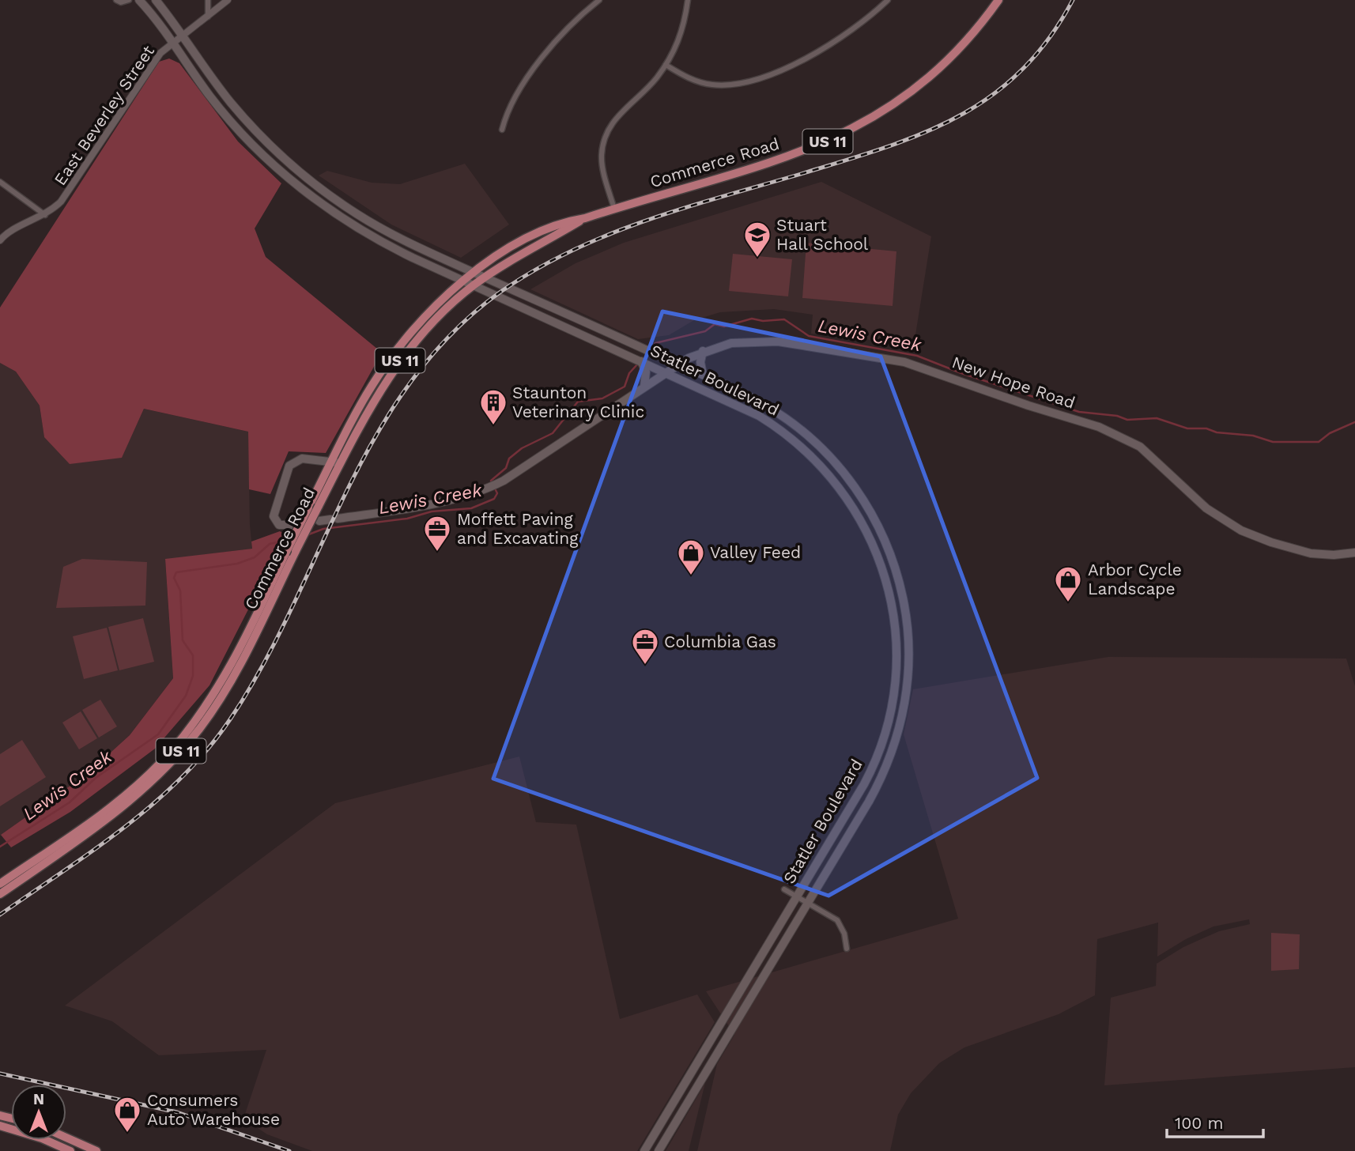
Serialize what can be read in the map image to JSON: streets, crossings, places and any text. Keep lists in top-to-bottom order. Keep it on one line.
{"streets":{"main road":["US 11","Commerce Road","Statler Boulevard","New Hope Road"],"street":["East Beverley Street"]},"crossings":[["East Beverley Street","Statler Boulevard"],["Commerce Road","Statler Boulevard"],["Statler Boulevard","New Hope Road"]],"water":["Lewis Creek"],"places":{"school or university":["Stuart Hall School"],"building":["Staunton Veterinary Clinic"],"office":["Moffett Paving and Excavating","Columbia Gas"],"shop":["Valley Feed","Arbor Cycle Landscape","Consumers Auto Warehouse"]},"scale_bar":"100 m","north":"top"}
